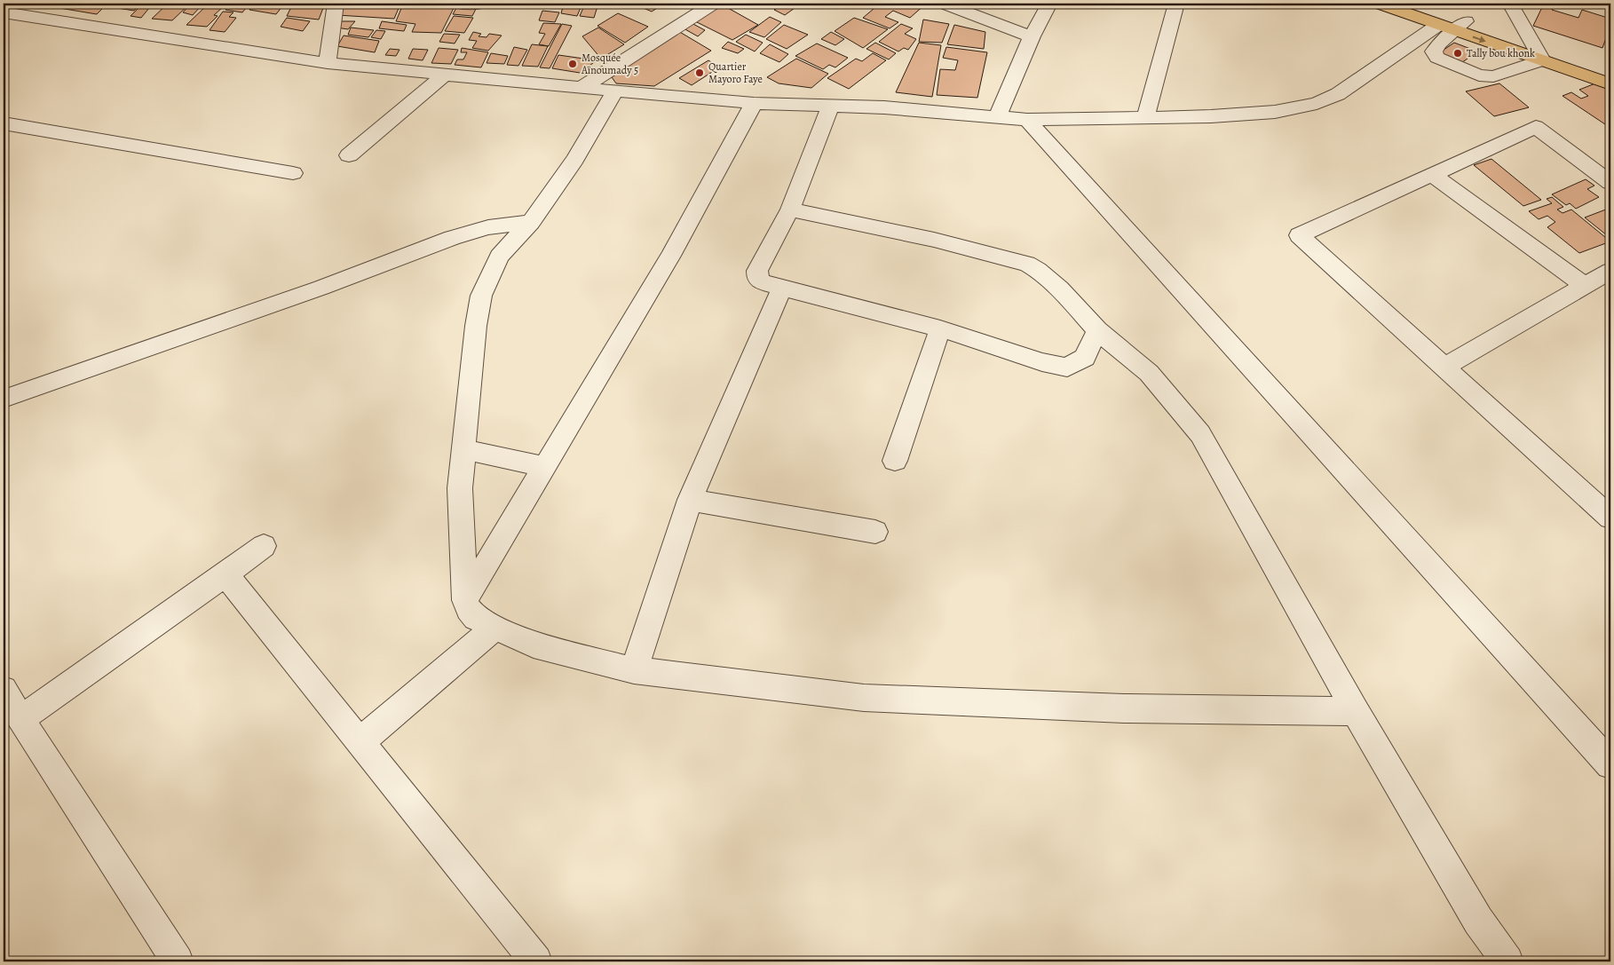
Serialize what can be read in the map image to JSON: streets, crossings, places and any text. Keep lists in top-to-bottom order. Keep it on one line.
{"places":["Tally bou khonk","Mosquée Aïnoumady 5","Quartier Mayoro Faye"]}
